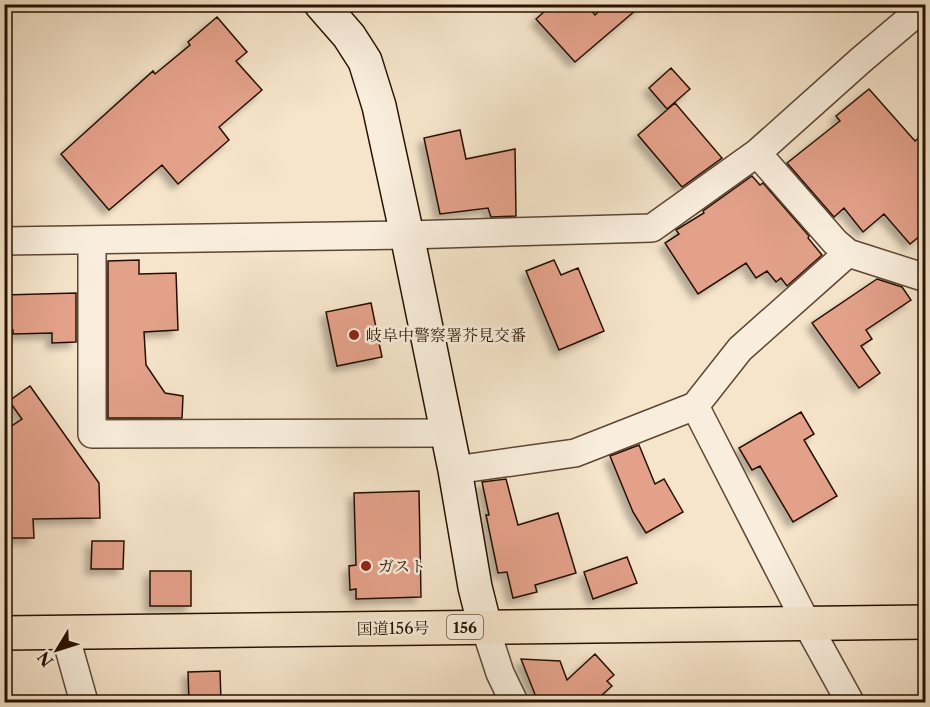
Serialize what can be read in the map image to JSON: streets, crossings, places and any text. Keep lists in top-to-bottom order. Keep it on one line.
{"streets":{"highway":["156","国道156号"]},"places":["岐阜中警察署芥見交番","ガスト"],"north":"bottom left"}
